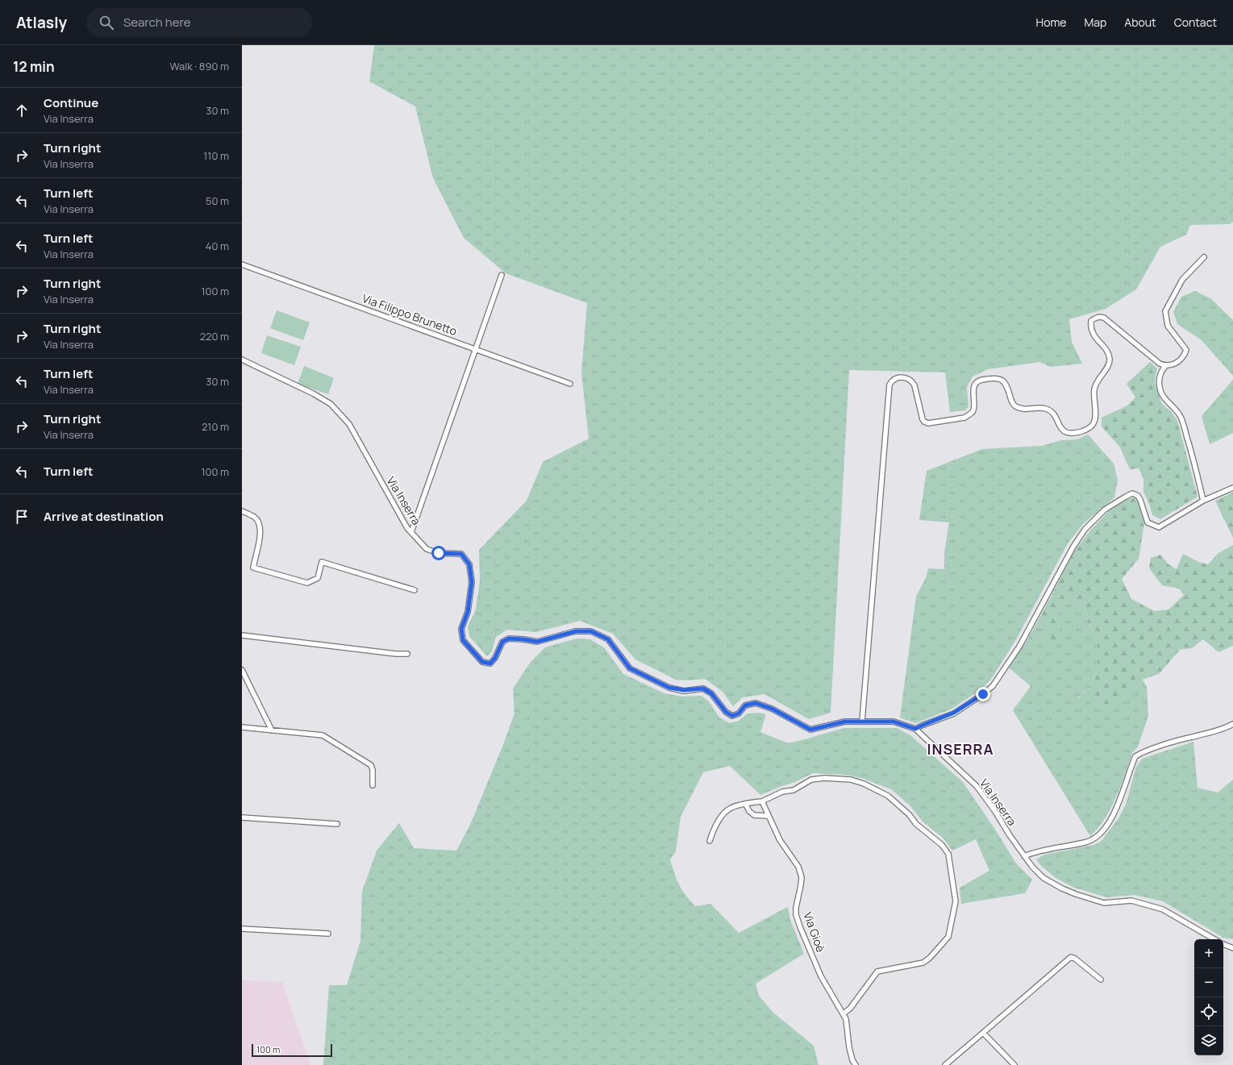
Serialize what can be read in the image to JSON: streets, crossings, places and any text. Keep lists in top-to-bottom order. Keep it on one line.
{"streets":{"street":["Via Filippo Brunetto","Via Inserra","Via Gioè"]},"districts":["INSERRA"],"scale_bar":"100 m","page":{"header":"Atlasly","search":"Search here","nav":["Home","Map","About","Contact"],"heading":["12 min","Walk · 890 m"],"list":[["Continue","Via Inserra","30 m"],["Turn right","Via Inserra","110 m"],["Turn left","Via Inserra","50 m"],["Turn left","Via Inserra","40 m"],["Turn right","Via Inserra","100 m"],["Turn right","Via Inserra","220 m"],["Turn left","Via Inserra","30 m"],["Turn right","Via Inserra","210 m"],["Turn left","100 m"],"Arrive at destination"],"map_buttons":["+","−"],"scale":"100 m"}}
